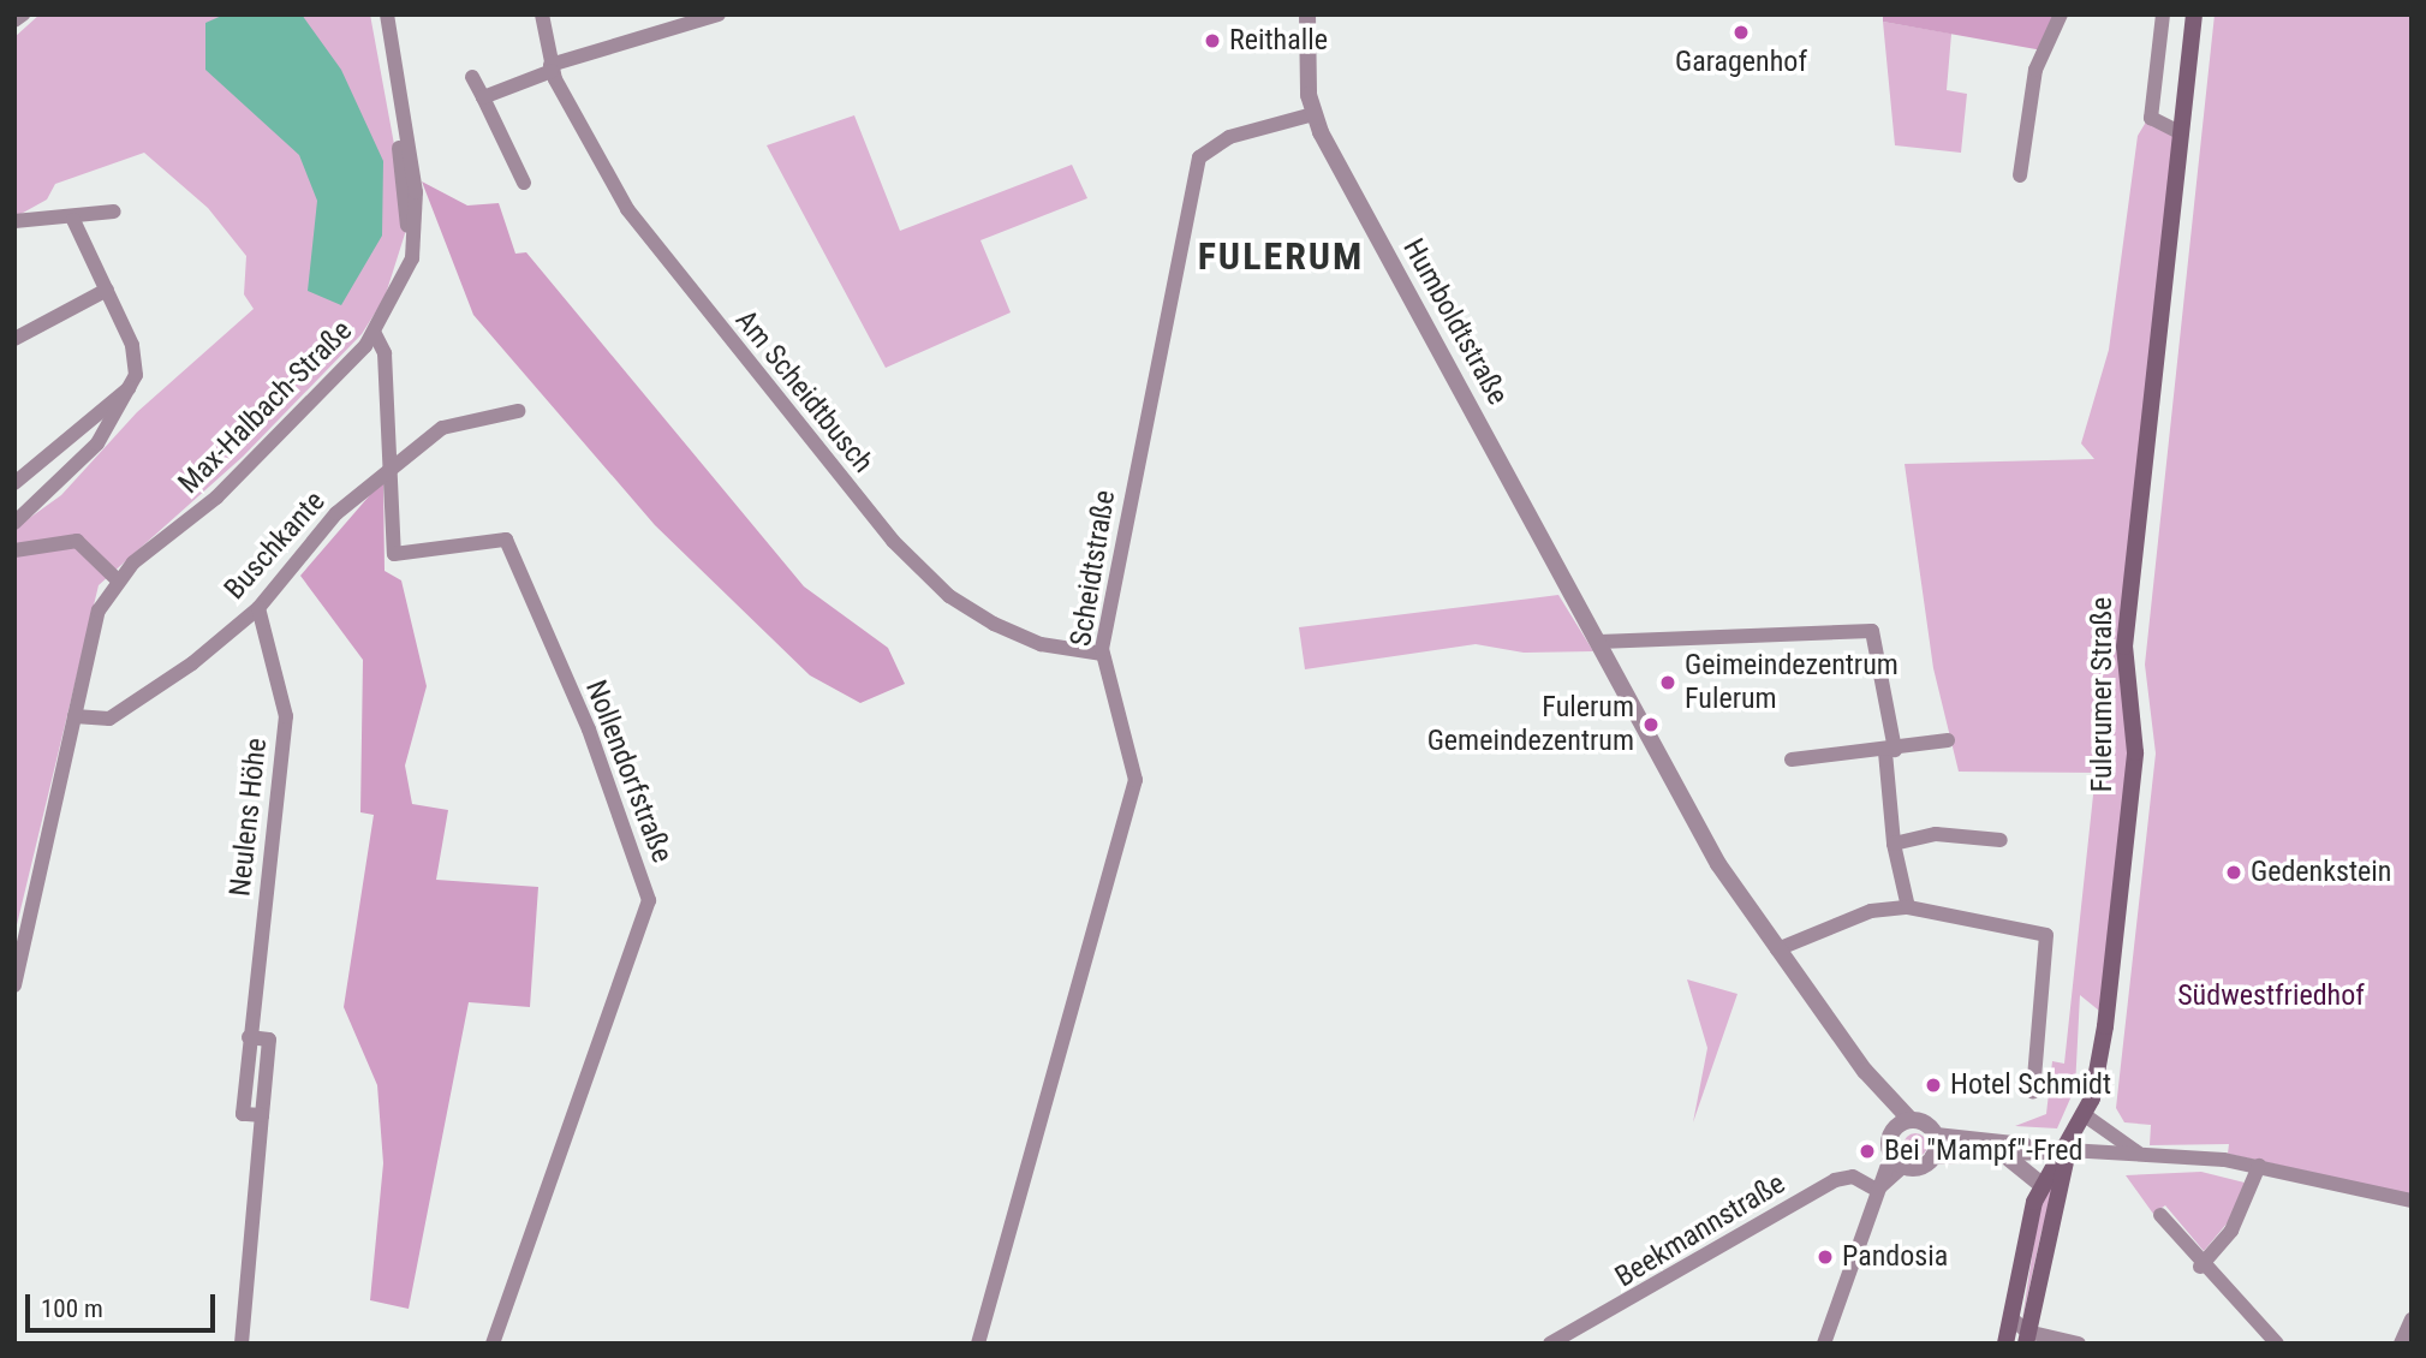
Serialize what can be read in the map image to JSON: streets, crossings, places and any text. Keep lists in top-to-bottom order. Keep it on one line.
{"streets":{"main road":["Fulerumer Straße"],"street":["Humboldtstraße","Am Scheidtbusch","Max-Halbach-Straße","Buschkante","Scheidtstraße","Nollendorfstraße","Neulens Höhe","Beekmannstraße"]},"crossings":[["Humboldtstraße","Scheidtstraße"],["Humboldtstraße","Beekmannstraße"],["Am Scheidtbusch","Scheidtstraße"],["Max-Halbach-Straße","Buschkante"],["Max-Halbach-Straße","Nollendorfstraße"],["Buschkante","Nollendorfstraße"],["Buschkante","Neulens Höhe"]],"districts":["FULERUM"],"parks":["Südwestfriedhof"],"places":["Garagenhof","Reithalle","Geimeindezentrum Fulerum","Fulerum Gemeindezentrum","Gedenkstein","Hotel Schmidt","Bei \"Mampf\"-Fred","Pandosia"],"scale_bar":"100 m"}
